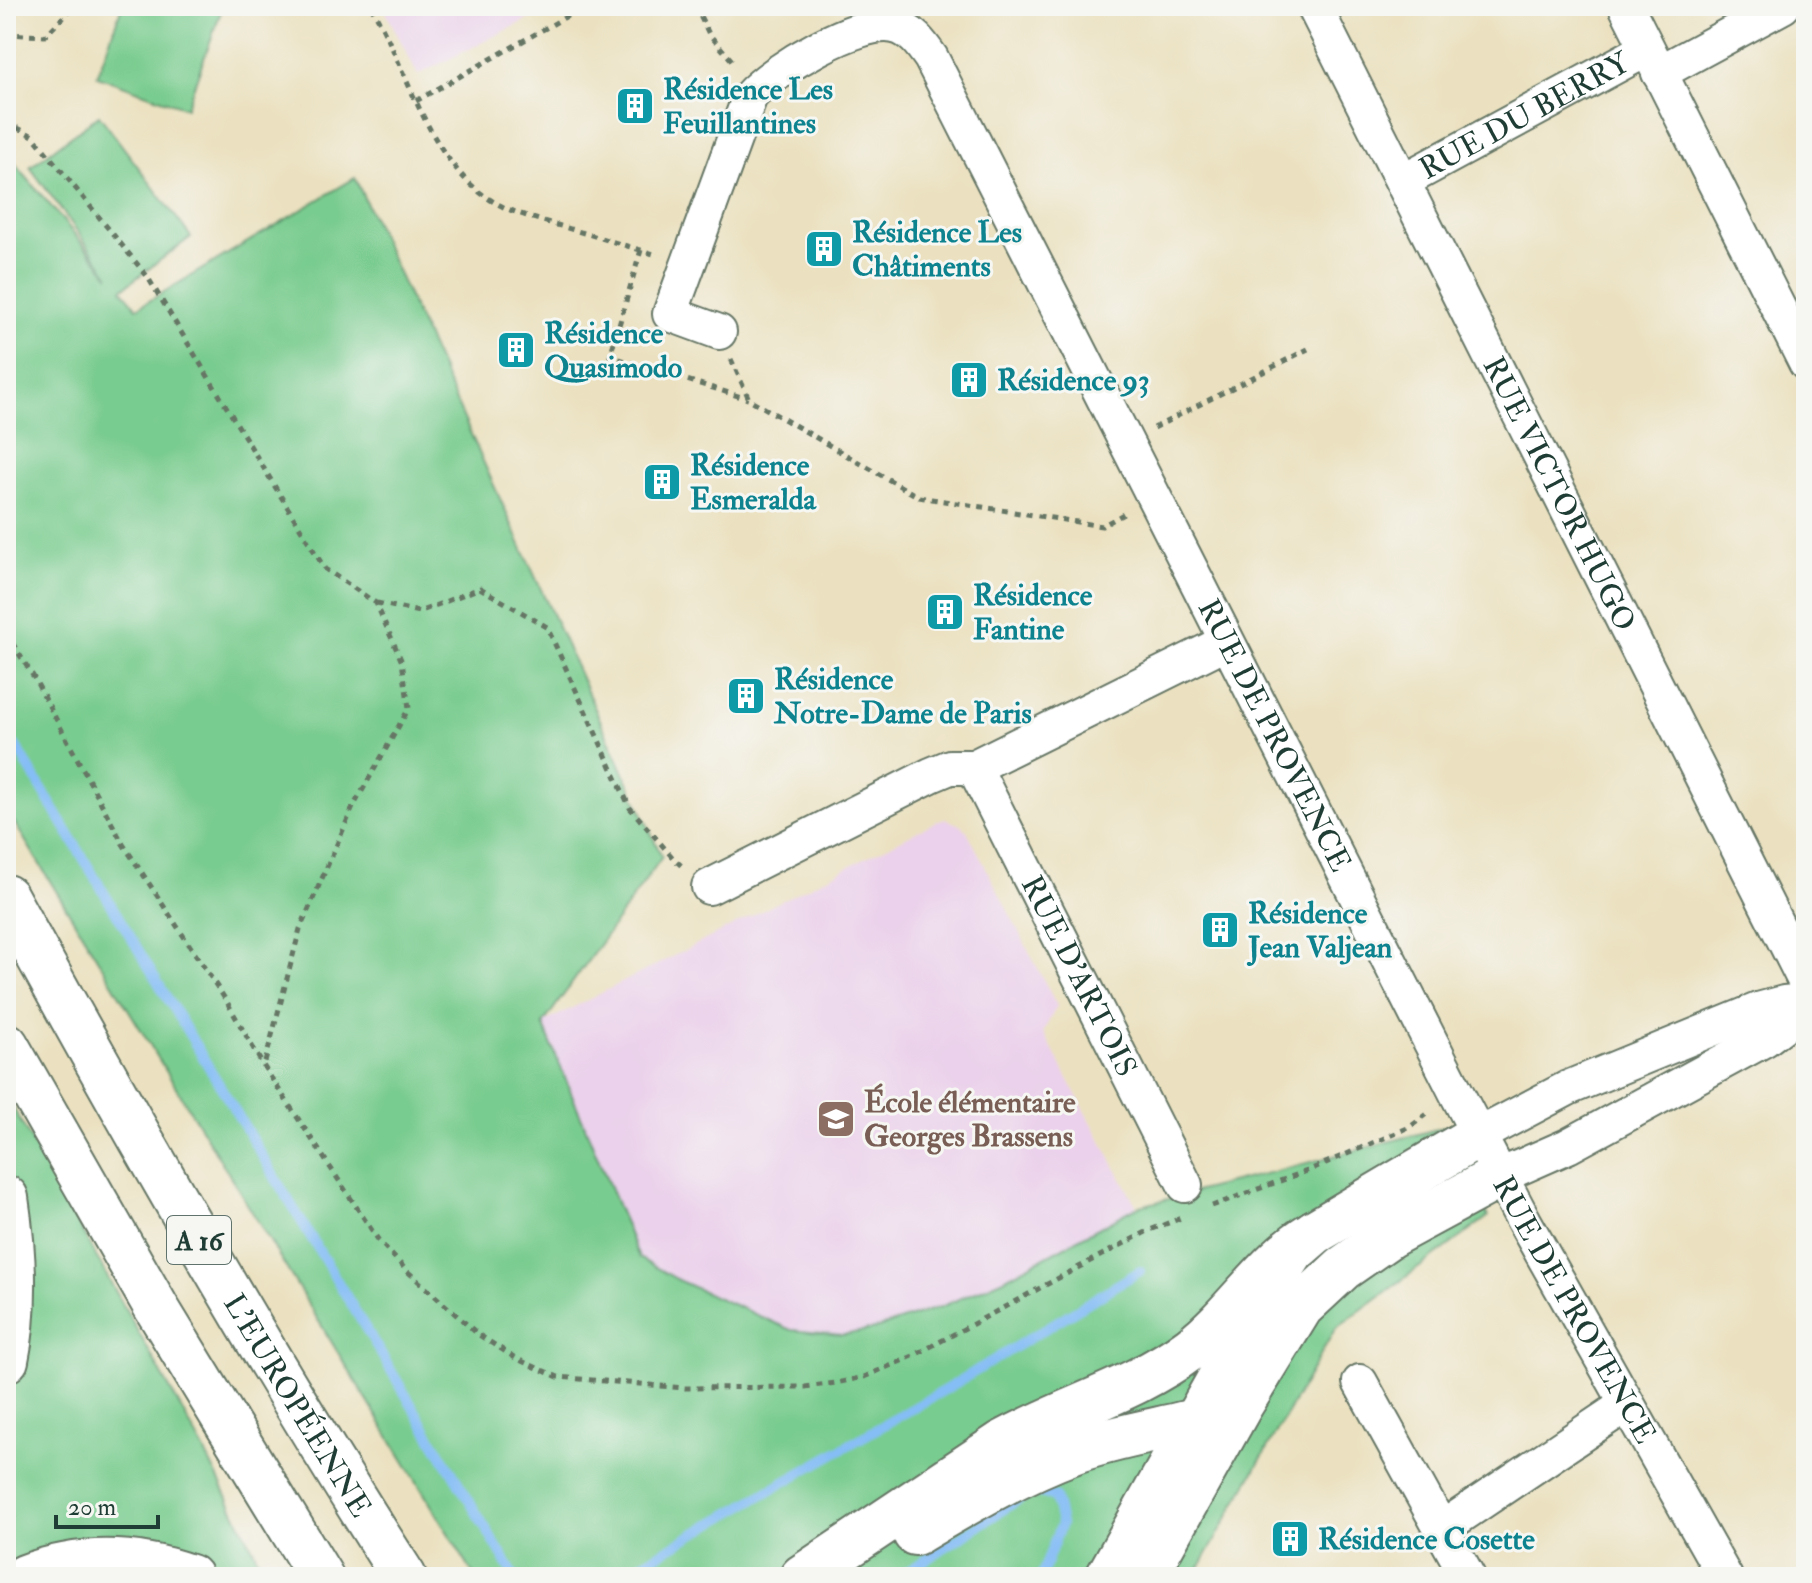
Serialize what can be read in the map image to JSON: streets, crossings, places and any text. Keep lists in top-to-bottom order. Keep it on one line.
{"streets":{"highway":["A 16","L'EUROPÉENNE"],"street":["RUE DU BERRY","RUE VICTOR HUGO","RUE DE PROVENCE","RUE D'ARTOIS"]},"crossings":[["RUE DU BERRY","RUE VICTOR HUGO"]],"places":{"building":["Résidence Les Feuillantines","Résidence Les Châtiments","Résidence Quasimodo","Résidence 93","Résidence Esmeralda","Résidence Fantine","Résidence Notre-Dame de Paris","Résidence Jean Valjean","Résidence Cosette"],"school or university":["École élémentaire Georges Brassens"]},"scale_bar":"20 m"}
